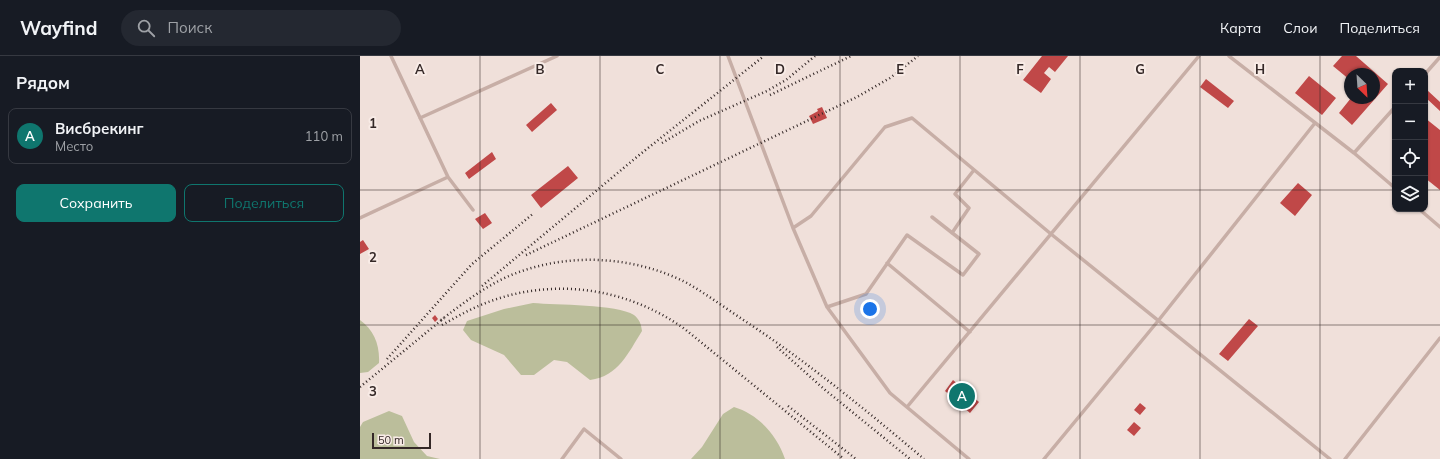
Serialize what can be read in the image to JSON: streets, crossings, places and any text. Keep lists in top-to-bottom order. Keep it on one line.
{"scale_bar":"50 m","north":"bottom right","page":{"header":"Wayfind","search":"Поиск","nav":["Карта","Слои","Поделиться"],"heading":"Рядом","map_buttons":["+","−"],"list":[{"mark":"A","name":"Висбрекинг","note":"Место","value":"110 m"}],"buttons":["Сохранить","Поделиться"],"pins":"A","scale":"50 m"},"grid":{"columns":["A","B","C","D","E","F","G","H"],"rows":["1","2","3"]}}
